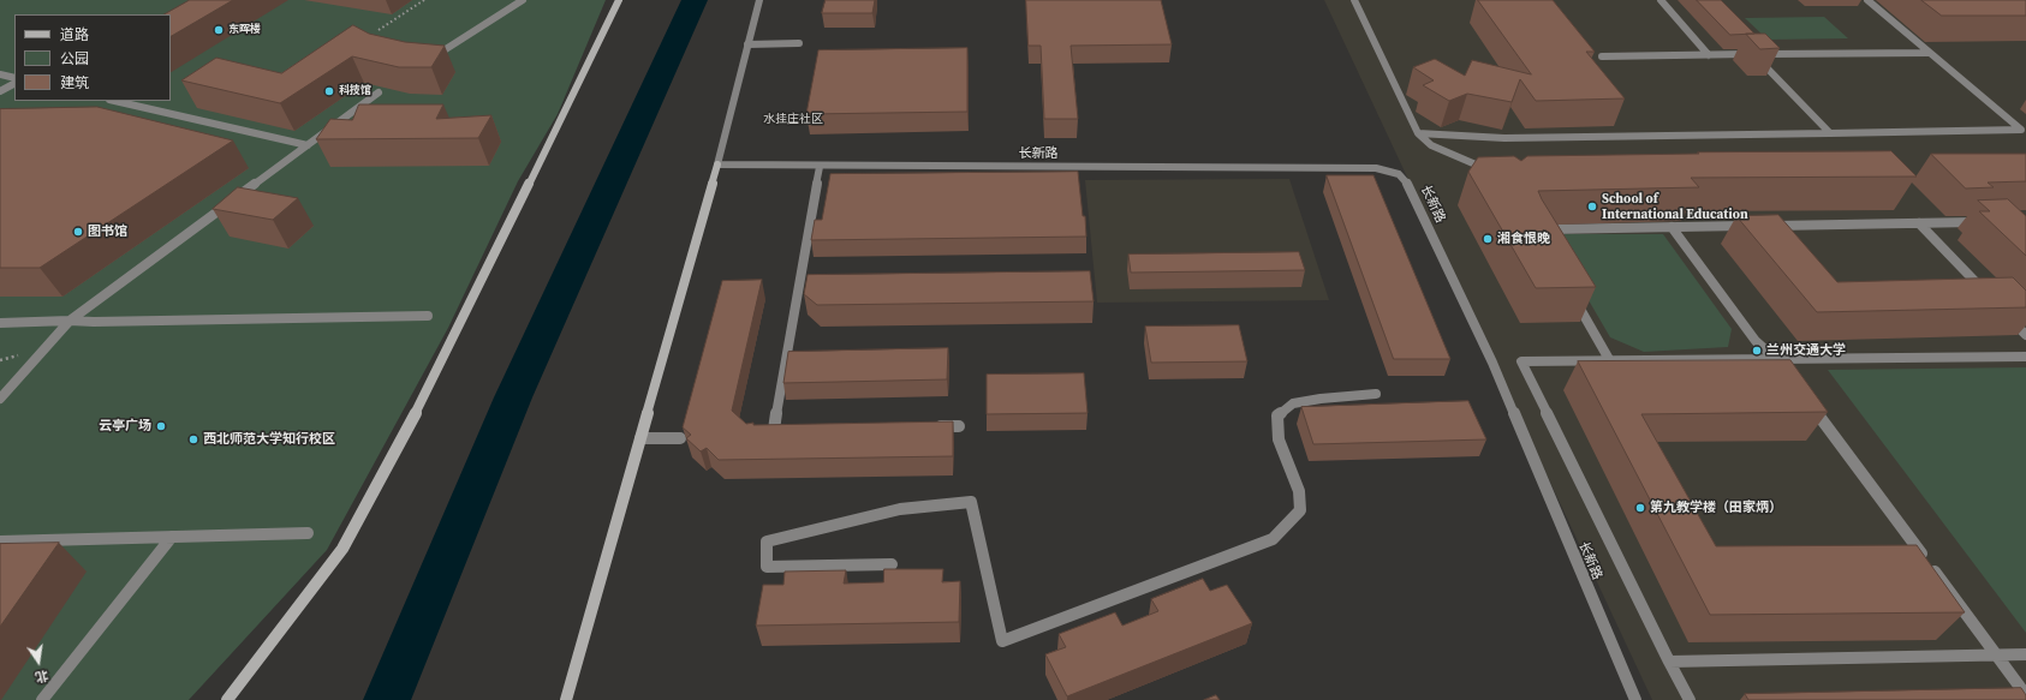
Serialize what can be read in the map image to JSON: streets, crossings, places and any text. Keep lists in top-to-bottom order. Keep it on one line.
{"streets":{"street":["长新路"]},"districts":["水挂庄社区"],"places":["东晖楼","科技馆","School of International Education","图书馆","湘食恨晚","兰州交通大学","云亭广场","西北师范大学知行校区","第九教学楼（田家炳）"],"legend":["道路","公园","建筑"],"north":"bottom"}
